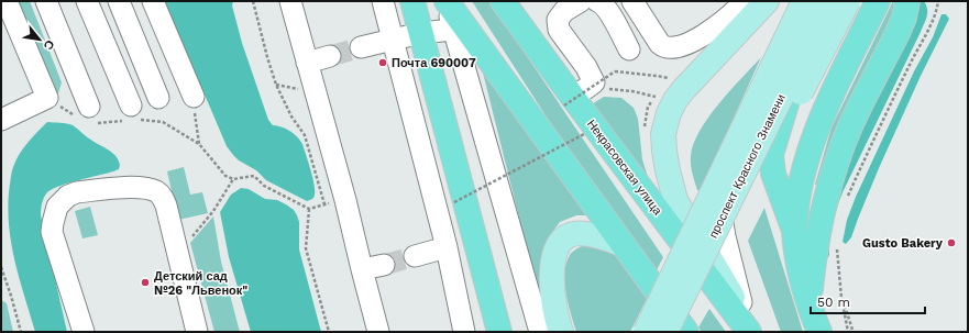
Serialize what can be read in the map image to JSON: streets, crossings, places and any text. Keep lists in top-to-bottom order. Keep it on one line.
{"streets":{"highway":["Некрасовская улица"],"main road":["проспект Красного Знамени"]},"places":["Почта 690007","Gusto Bakery","Детский сад №26 \"Львенок\""],"scale_bar":"50 m","north":"bottom right"}
